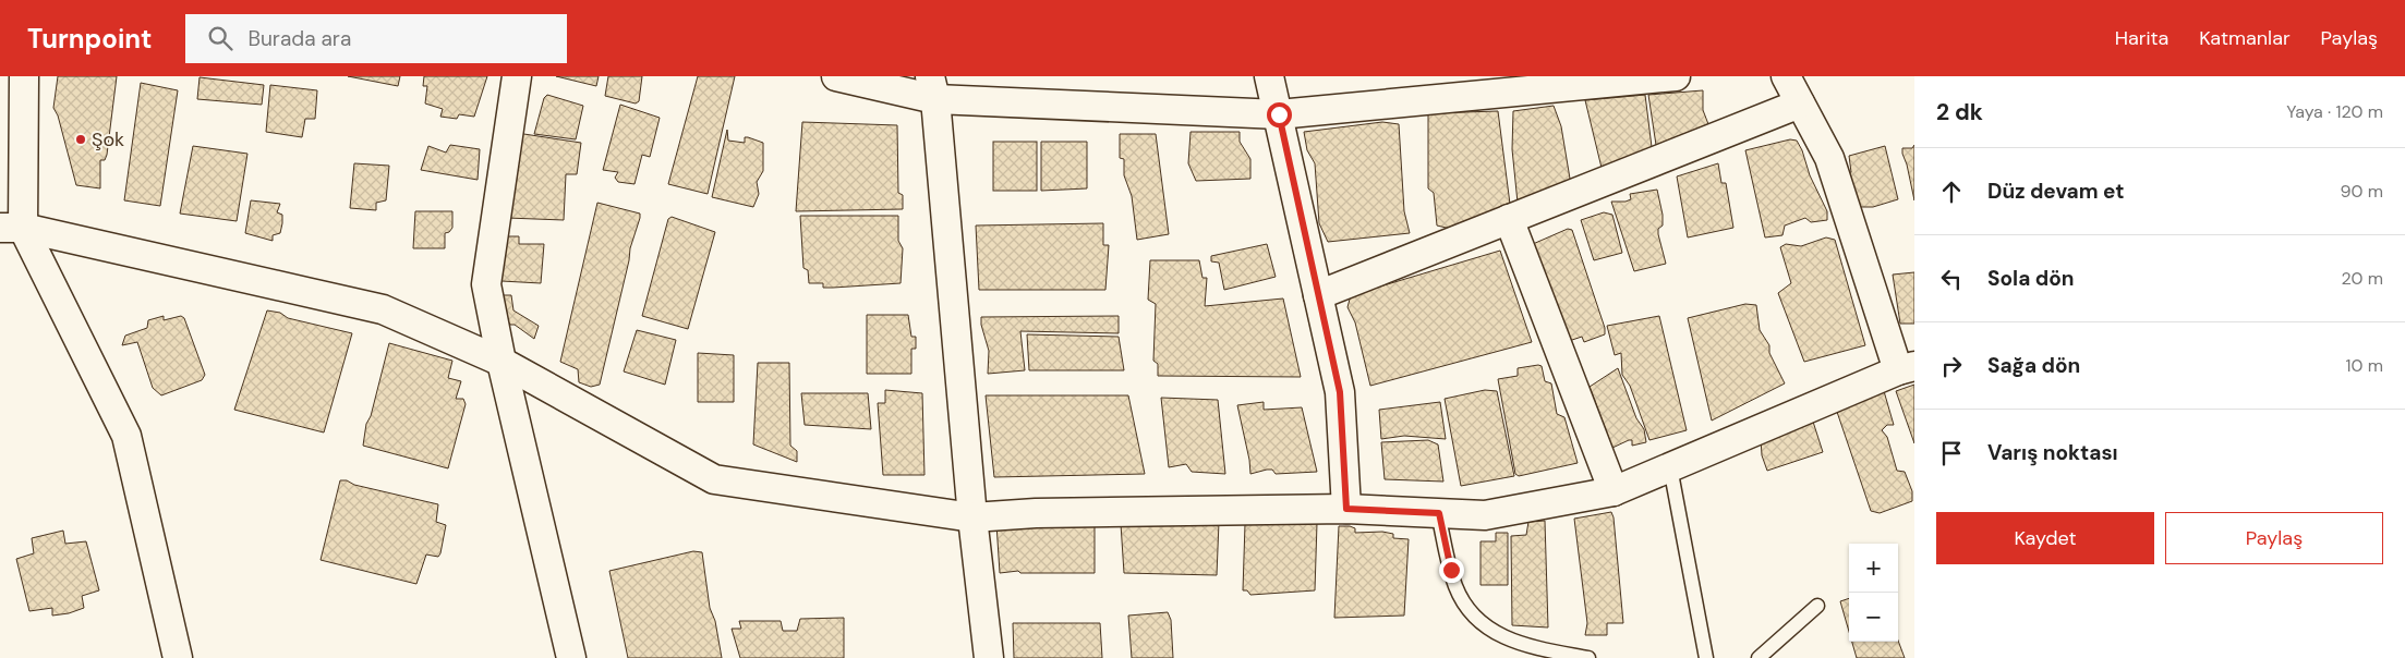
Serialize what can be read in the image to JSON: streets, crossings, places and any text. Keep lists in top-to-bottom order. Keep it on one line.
{"places":["Şok"],"page":{"header":"Turnpoint","search":"Burada ara","nav":["Harita","Katmanlar","Paylaş"],"heading":["2 dk","Yaya · 120 m"],"list":[["Düz devam et","90 m"],["Sola dön","20 m"],["Sağa dön","10 m"],"Varış noktası"],"buttons":["Kaydet","Paylaş"],"map_buttons":["+","−"]}}
